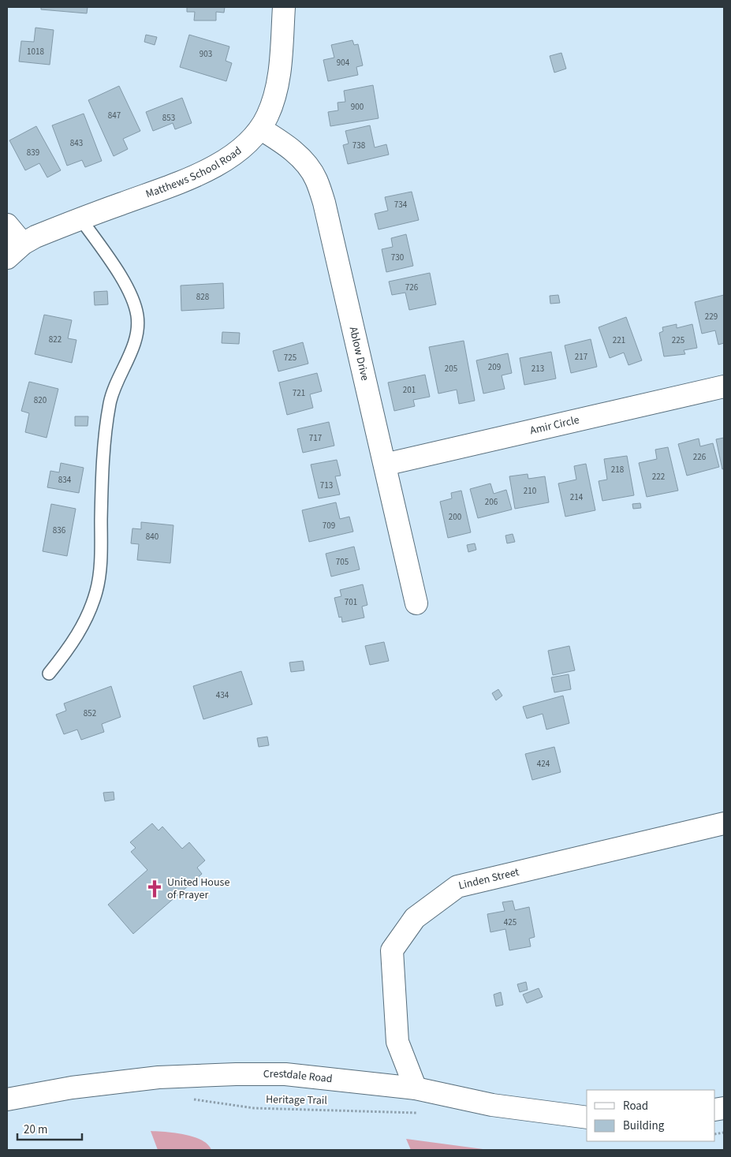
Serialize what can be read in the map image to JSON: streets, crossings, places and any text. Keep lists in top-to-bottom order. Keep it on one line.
{"streets":{"street":["Matthews School Road","Ablow Drive","Amir Circle","Linden Street","Crestdale Road"],"path":["Heritage Trail"]},"crossings":[["Matthews School Road","Ablow Drive"],["Ablow Drive","Amir Circle"],["Linden Street","Crestdale Road"]],"places":{"church":["United House of Prayer"]},"house_numbers":["1018","903","904","900","847","853","843","738","839","734","730","726","828","229","822","221","225","217","725","209","205","213","201","721","820","717","226","218","222","834","713","210","214","206","200","709","836","840","705","701","434","852","424","425"],"legend":["Road","Building"],"scale_bar":"20 m"}
